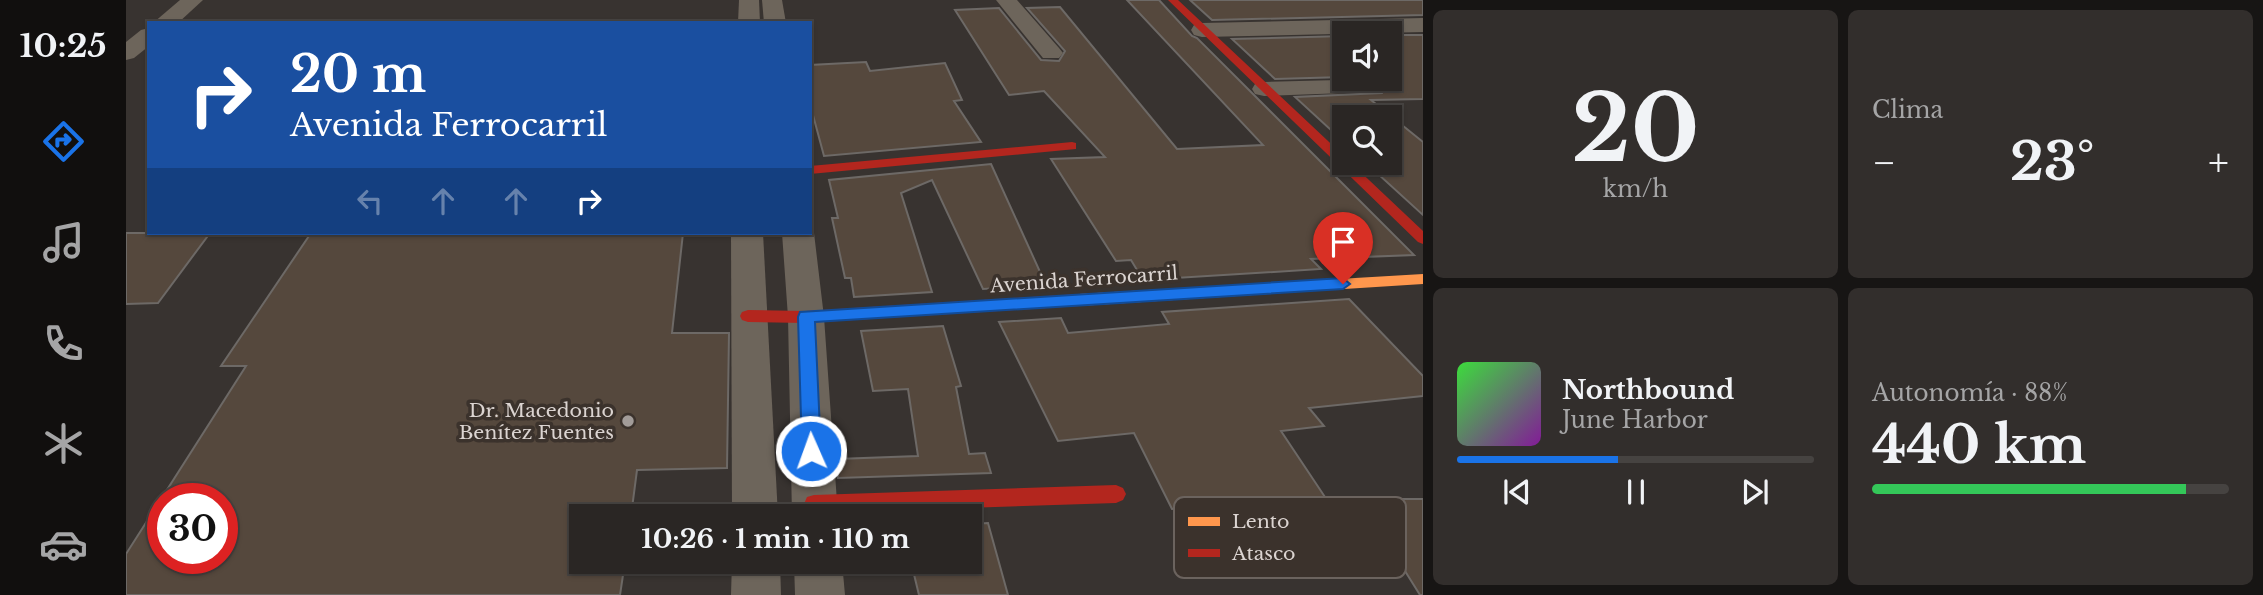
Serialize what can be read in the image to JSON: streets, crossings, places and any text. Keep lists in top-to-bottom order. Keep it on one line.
{"streets":{"street":["Avenida Ferrocarril"]},"places":["Dr. Macedonio Benítez Fuentes"],"legend":["Lento","Atasco"],"page":{"tabs":"10:25","tile":[["20","km/h"],"Clima",["Autonomía · 88%","440 km"]],"turn":["20 m","Avenida Ferrocarril"],"heat":["−","23°","+"],"song":["Northbound","June Harbor"],"limit":"30","trip":"10:26 · 1 min · 110 m"}}
